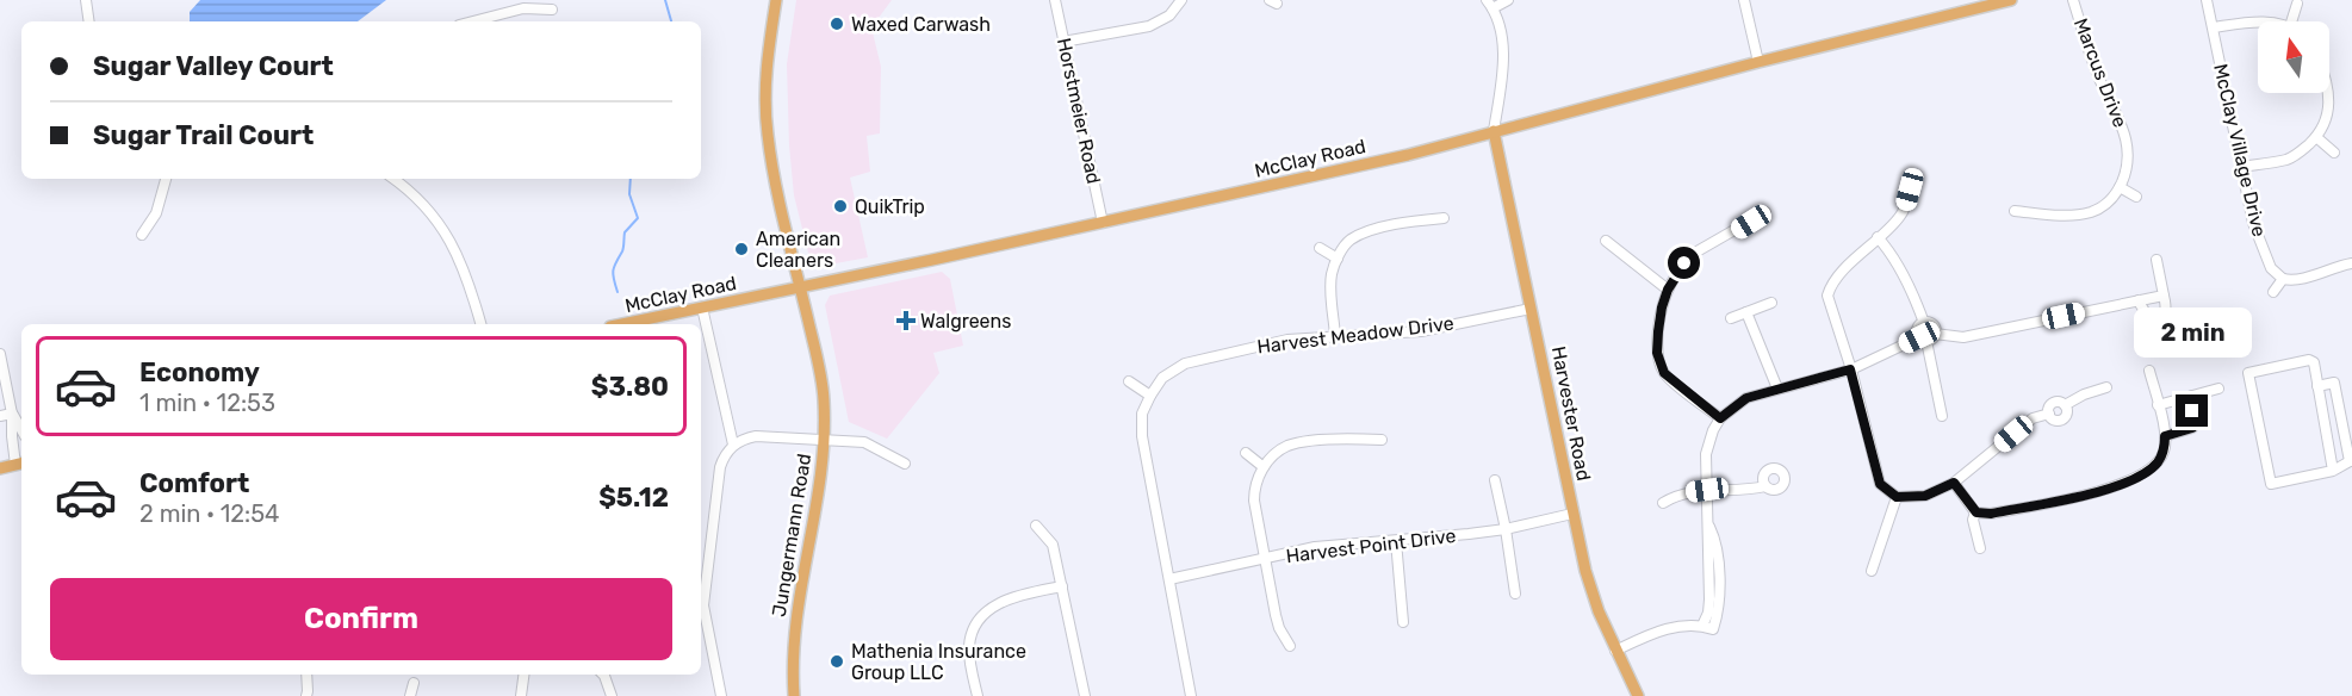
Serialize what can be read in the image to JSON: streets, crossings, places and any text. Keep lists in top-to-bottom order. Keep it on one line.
{"streets":{"main road":["McClay Road","Harvester Road","Jungermann Road"],"street":["Marcus Drive","Horstmeier Road","McClay Village Drive","Harvest Meadow Drive","Harvest Point Drive"]},"crossings":[["Horstmeier Road","McClay Road"],["McClay Road","Harvester Road"],["McClay Road","Jungermann Road"],["Harvest Meadow Drive","Harvester Road"],["Harvest Meadow Drive","Harvest Point Drive"],["Harvester Road","Harvest Point Drive"]],"places":{"other":["Waxed Carwash","QuikTrip","American Cleaners","Mathenia Insurance Group LLC"],"health":["Walgreens"]},"north":"top","page":{"banner":["Sugar Valley Court","Sugar Trail Court"],"bubble":"2 min","list":[{"name":"Economy","note":"1 min · 12:53","value":"$3.80"},{"name":"Comfort","note":"2 min · 12:54","value":"$5.12"}],"buttons":"Confirm"}}
